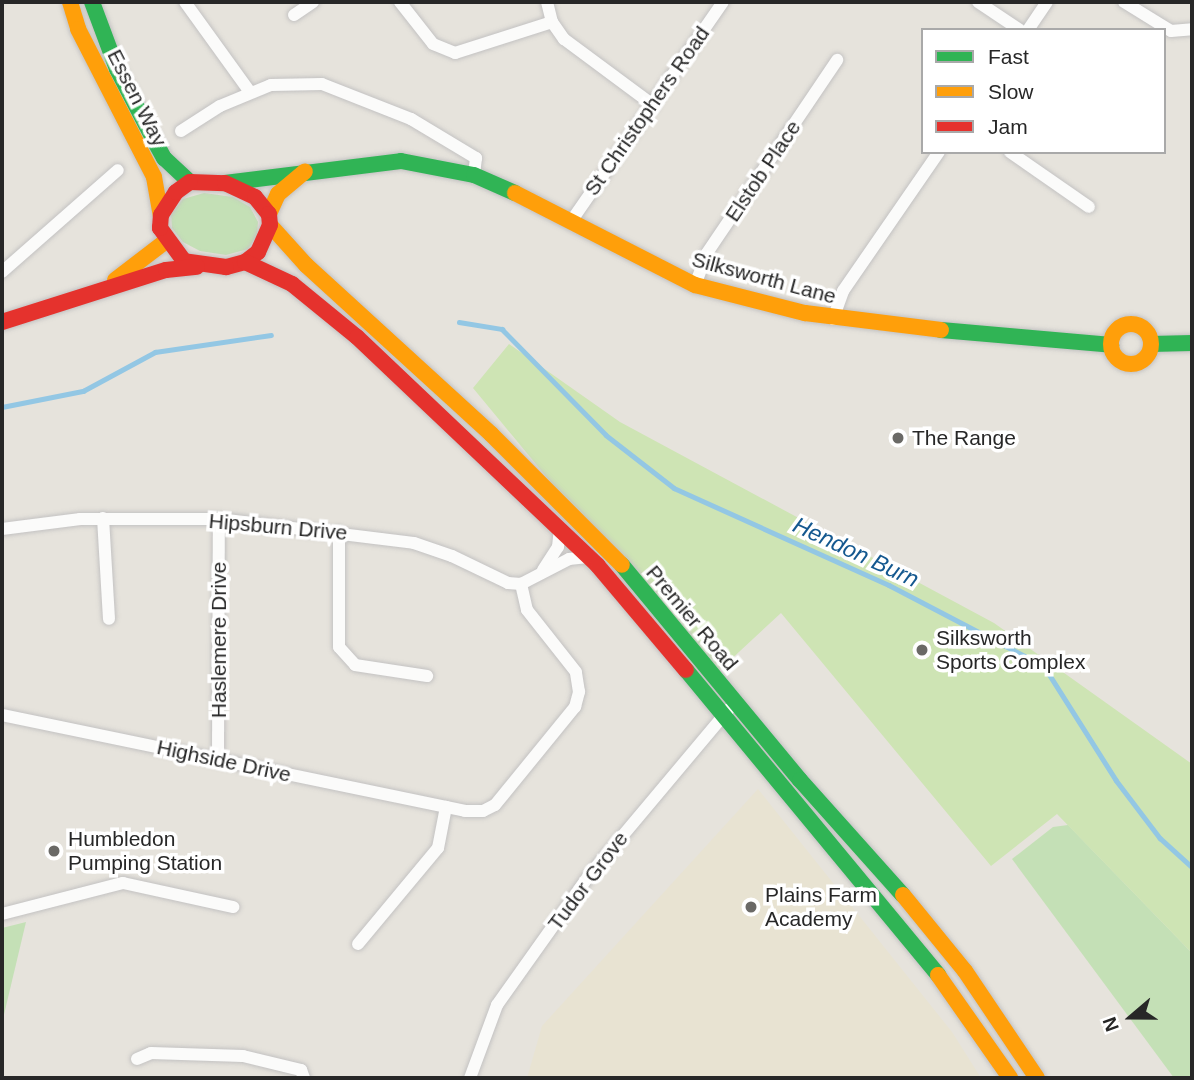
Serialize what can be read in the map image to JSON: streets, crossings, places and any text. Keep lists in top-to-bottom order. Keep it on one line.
{"streets":{"main road":["Essen Way","Silksworth Lane","Premier Road"],"street":["St Christophers Road","Elstob Place","Hipsburn Drive","Haslemere Drive","Highside Drive","Tudor Grove"]},"crossings":[["Essen Way","Silksworth Lane"],["Essen Way","Premier Road"],["St Christophers Road","Silksworth Lane"],["Elstob Place","Silksworth Lane"],["Silksworth Lane","Premier Road"],["Hipsburn Drive","Haslemere Drive"],["Hipsburn Drive","Highside Drive"],["Premier Road","Tudor Grove"],["Haslemere Drive","Highside Drive"]],"water":["Hendon Burn"],"places":["The Range","Silksworth Sports Complex","Humbledon Pumping Station","Plains Farm Academy"],"legend":["Fast","Slow","Jam"],"north":"left"}
